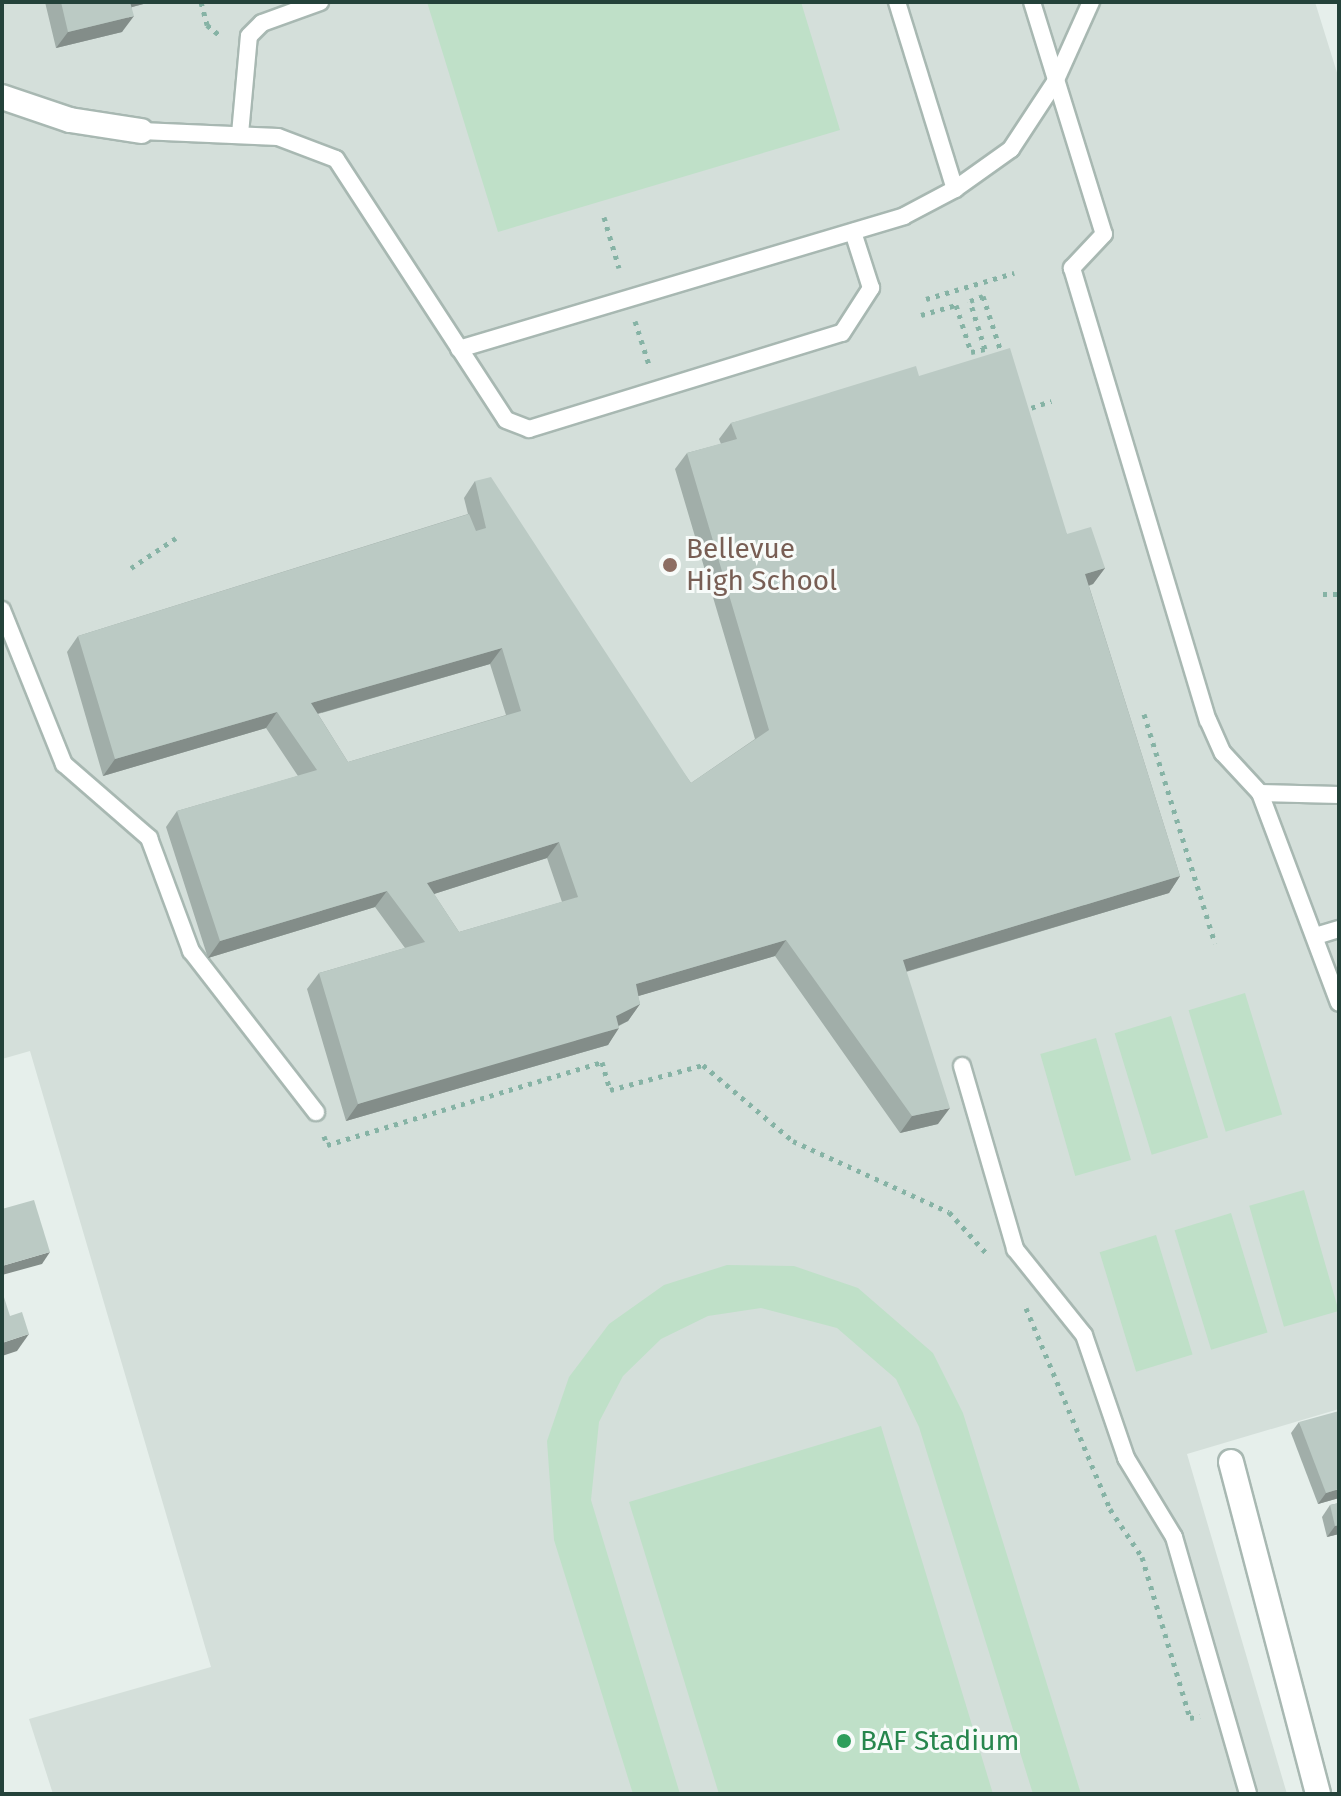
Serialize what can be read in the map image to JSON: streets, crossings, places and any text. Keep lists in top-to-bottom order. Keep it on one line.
{"places":["Bellevue High School","BAF Stadium"]}
